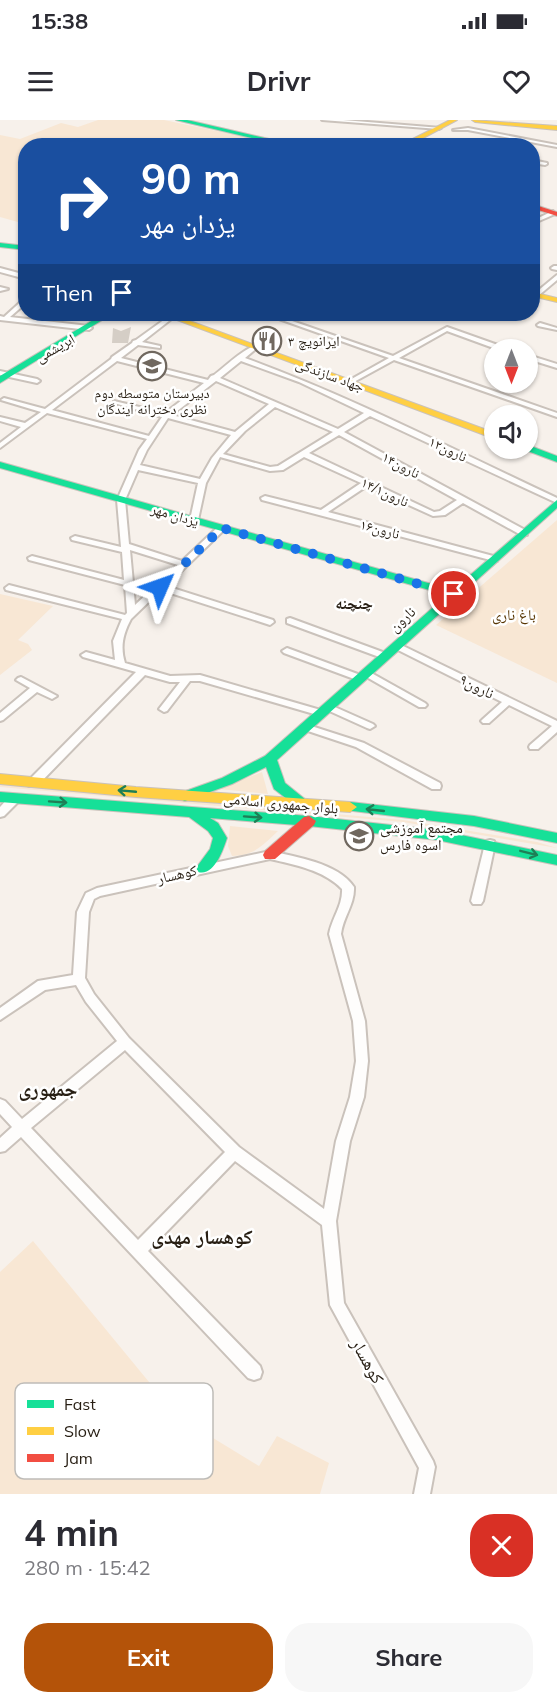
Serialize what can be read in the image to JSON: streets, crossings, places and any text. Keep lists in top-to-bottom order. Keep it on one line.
{"streets":{"main road":["ابریشمی","جهاد سازندگی","یزدان مهر","نارون","بلوار جمهوری اسلامی"],"street":["نارون۱۲","نارون۱۴","۱۴/۱نارون","نارون۱۶","نارون۹","کوهسار"]},"crossings":[["نارون۱۲","نارون"],["نارون۱۴","۱۴/۱نارون"],["نارون۱۴","نارون"],["یزدان مهر","نارون"],["نارون۱۶","نارون"],["نارون","نارون۹"],["نارون","بلوار جمهوری اسلامی"]],"districts":["چنچنه","جمهوری","کوهسار مهدی"],"parks":["باغ ناری"],"places":{"restaurant":["ایرانویچ ٣"],"school or university":["دبیرستان متوسطه دوم نظری دخترانه آیندگان","مجتمع آموزشی اسوه فارس"]},"legend":["Fast","Slow","Jam"],"north":"bottom","page":{"status":"15:38","header":"Drivr","turn":["90 m","یزدان مهر"],"then":"Then","heading":["4 min","280 m · 15:42"],"buttons":["Exit","Share"]}}
